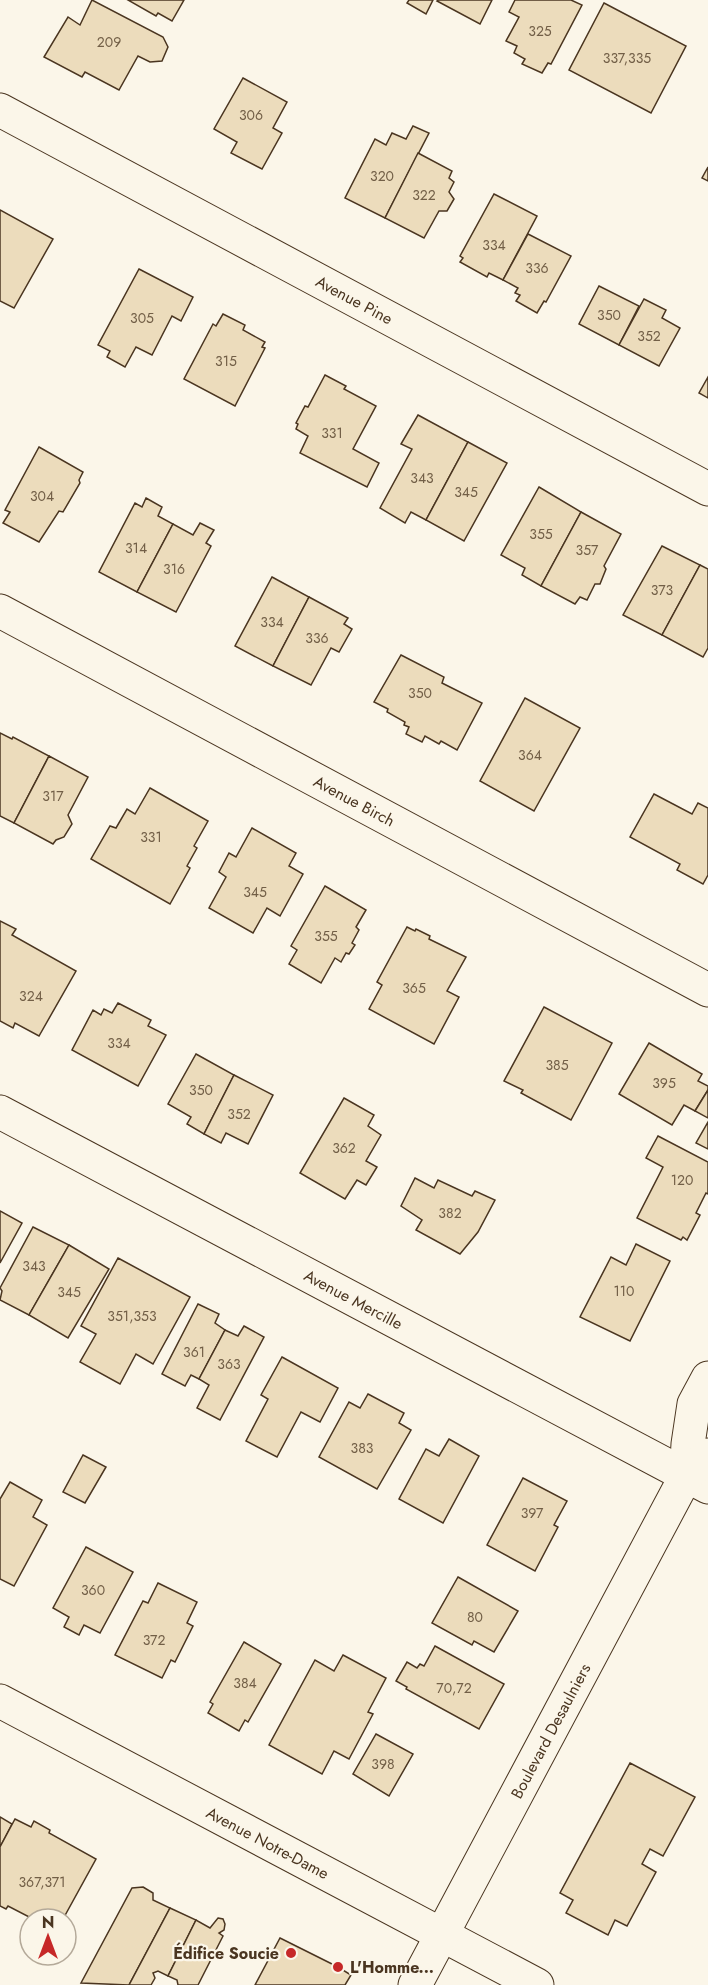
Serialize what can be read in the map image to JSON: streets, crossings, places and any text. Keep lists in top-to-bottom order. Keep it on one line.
{"streets":{"street":["Avenue Pine","Avenue Birch","Avenue Mercille","Boulevard Desaulniers","Avenue Notre-Dame"]},"crossings":[["Avenue Mercille","Boulevard Desaulniers"],["Boulevard Desaulniers","Avenue Notre-Dame"]],"places":["Édifice Soucie","L'Homme..."],"house_numbers":["325","209","337,335","306","320","322","334","336","350","305","352","315","331","343","345","304","355","314","357","316","373","334","336","350","364","317","331","345","355","365","324","334","385","395","350","352","362","120","382","343","110","345","351,353","361","363","383","397","360","80","372","384","70,72","398","367,371"],"north":"top"}
